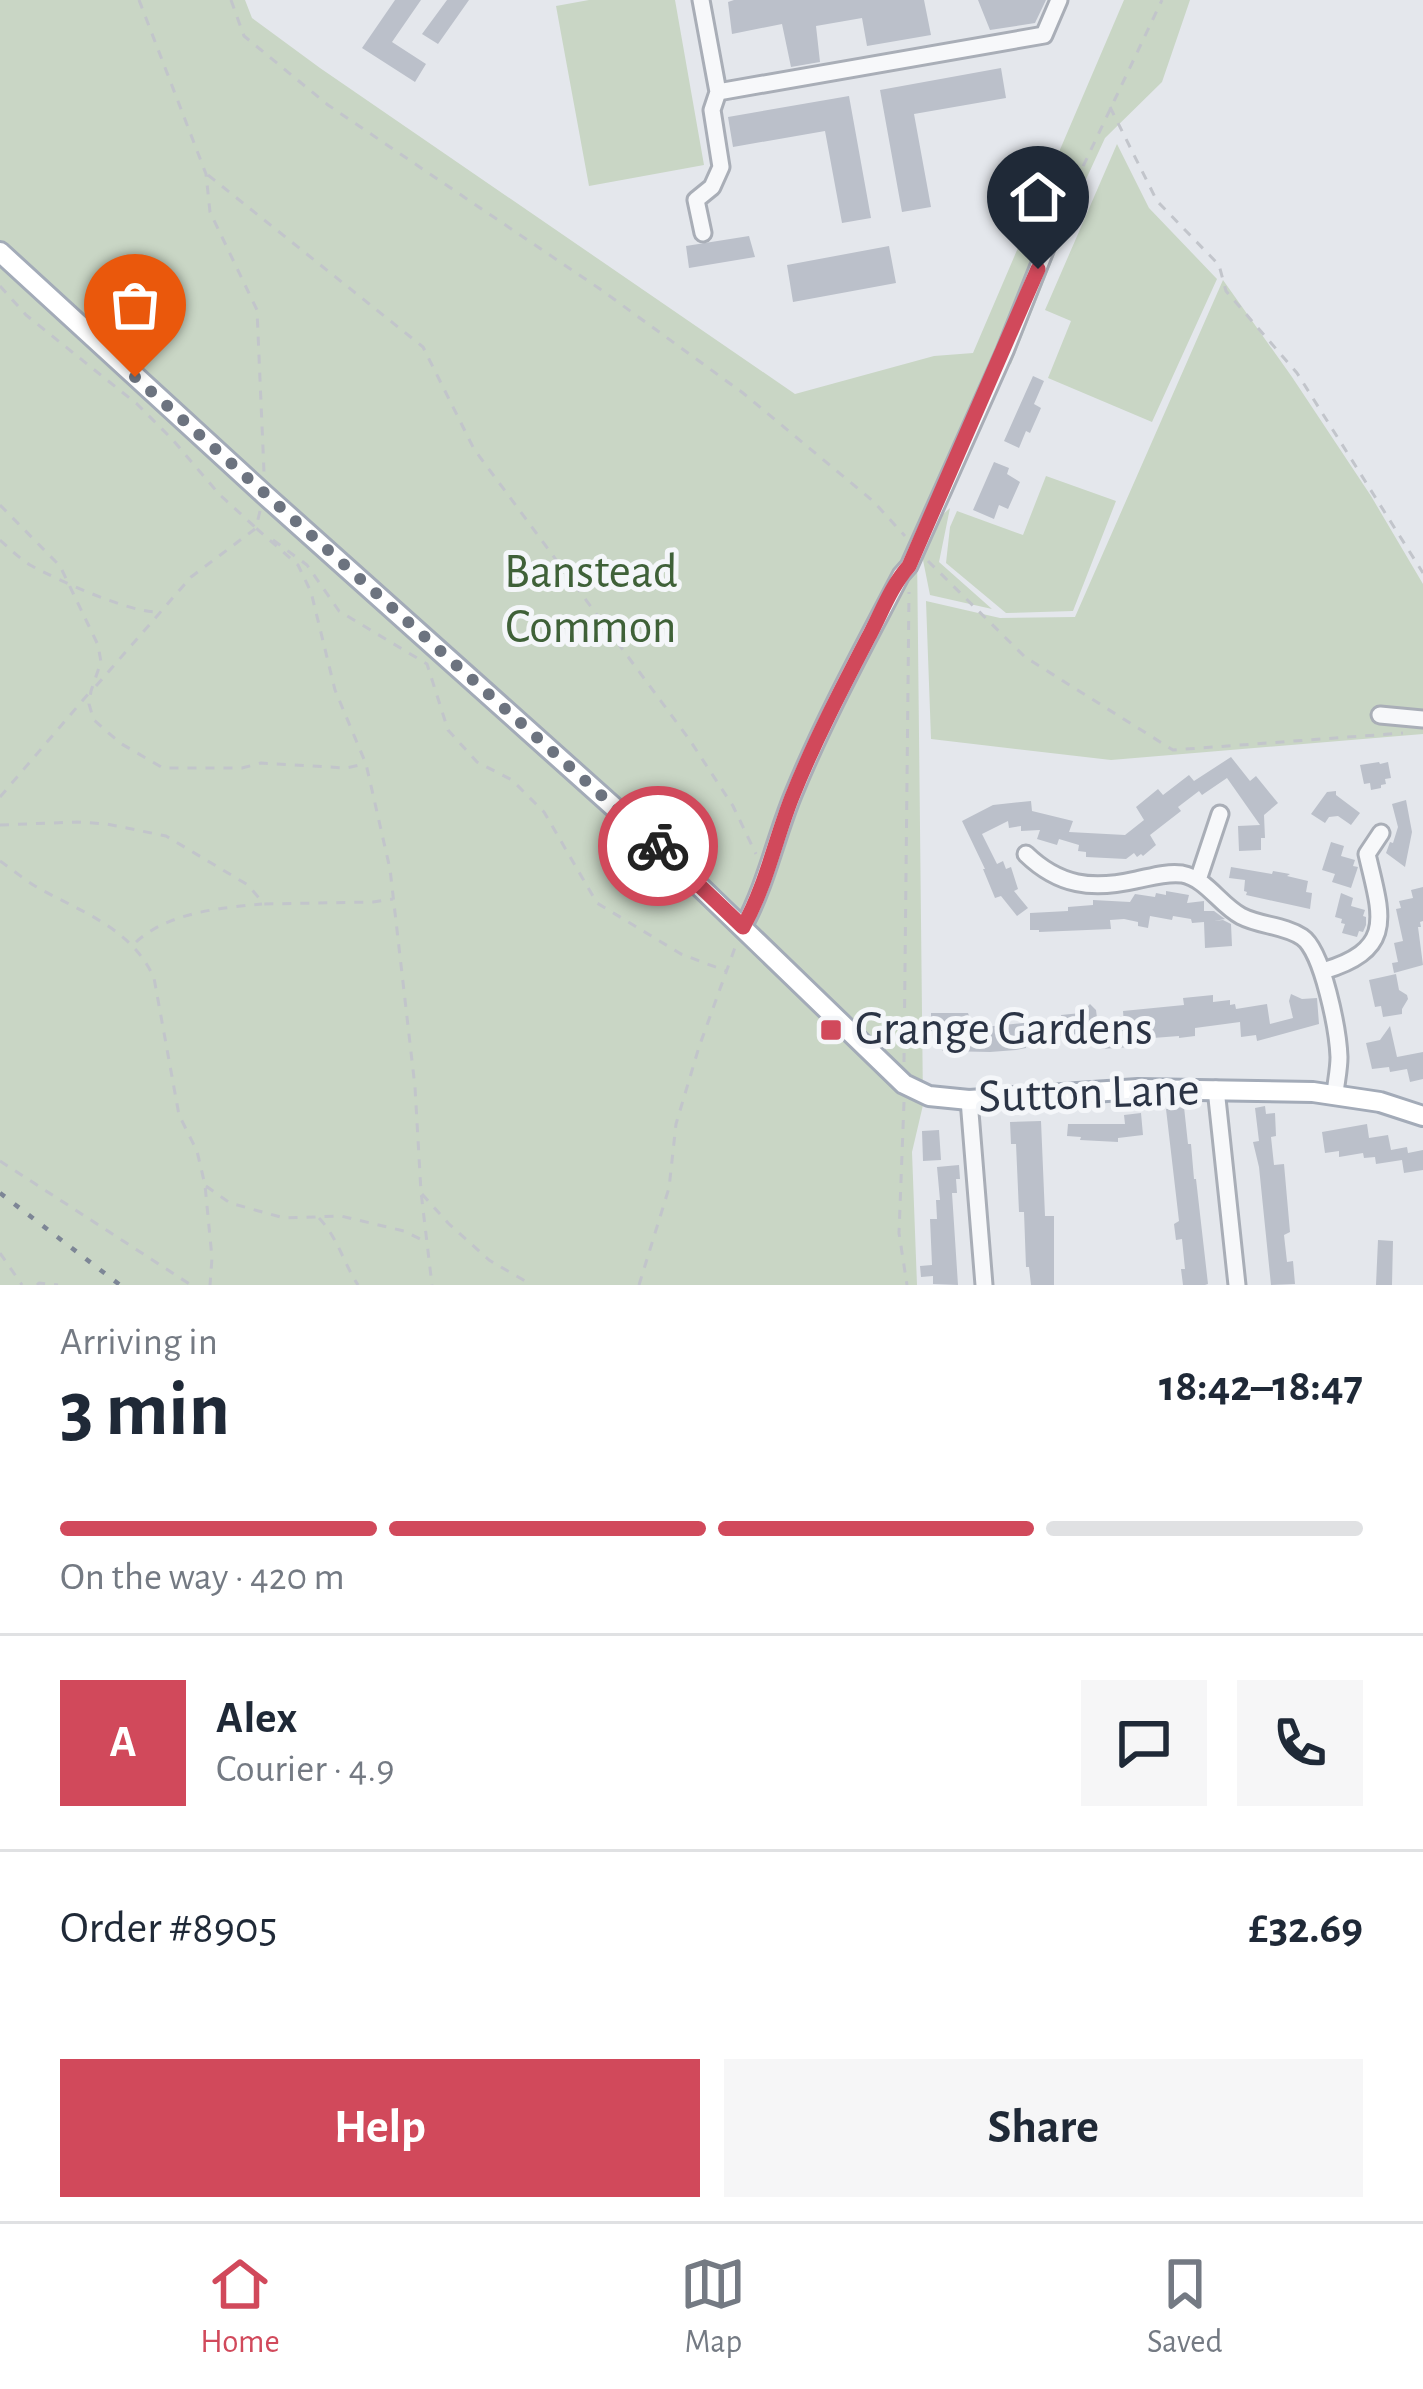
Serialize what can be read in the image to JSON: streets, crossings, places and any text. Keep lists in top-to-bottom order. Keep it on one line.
{"streets":{"main road":["Sutton Lane"]},"parks":["Banstead Common"],"places":{"transit":["Grange Gardens"]},"page":{"heading":["3 min","Arriving in","18:42–18:47"],"panel":["Alex","Courier · 4.9","Order #8905","£32.69"],"bar":"On the way · 420 m","round":"A","buttons":["Help","Share"],"tabs":["Home","Map","Saved"]}}
